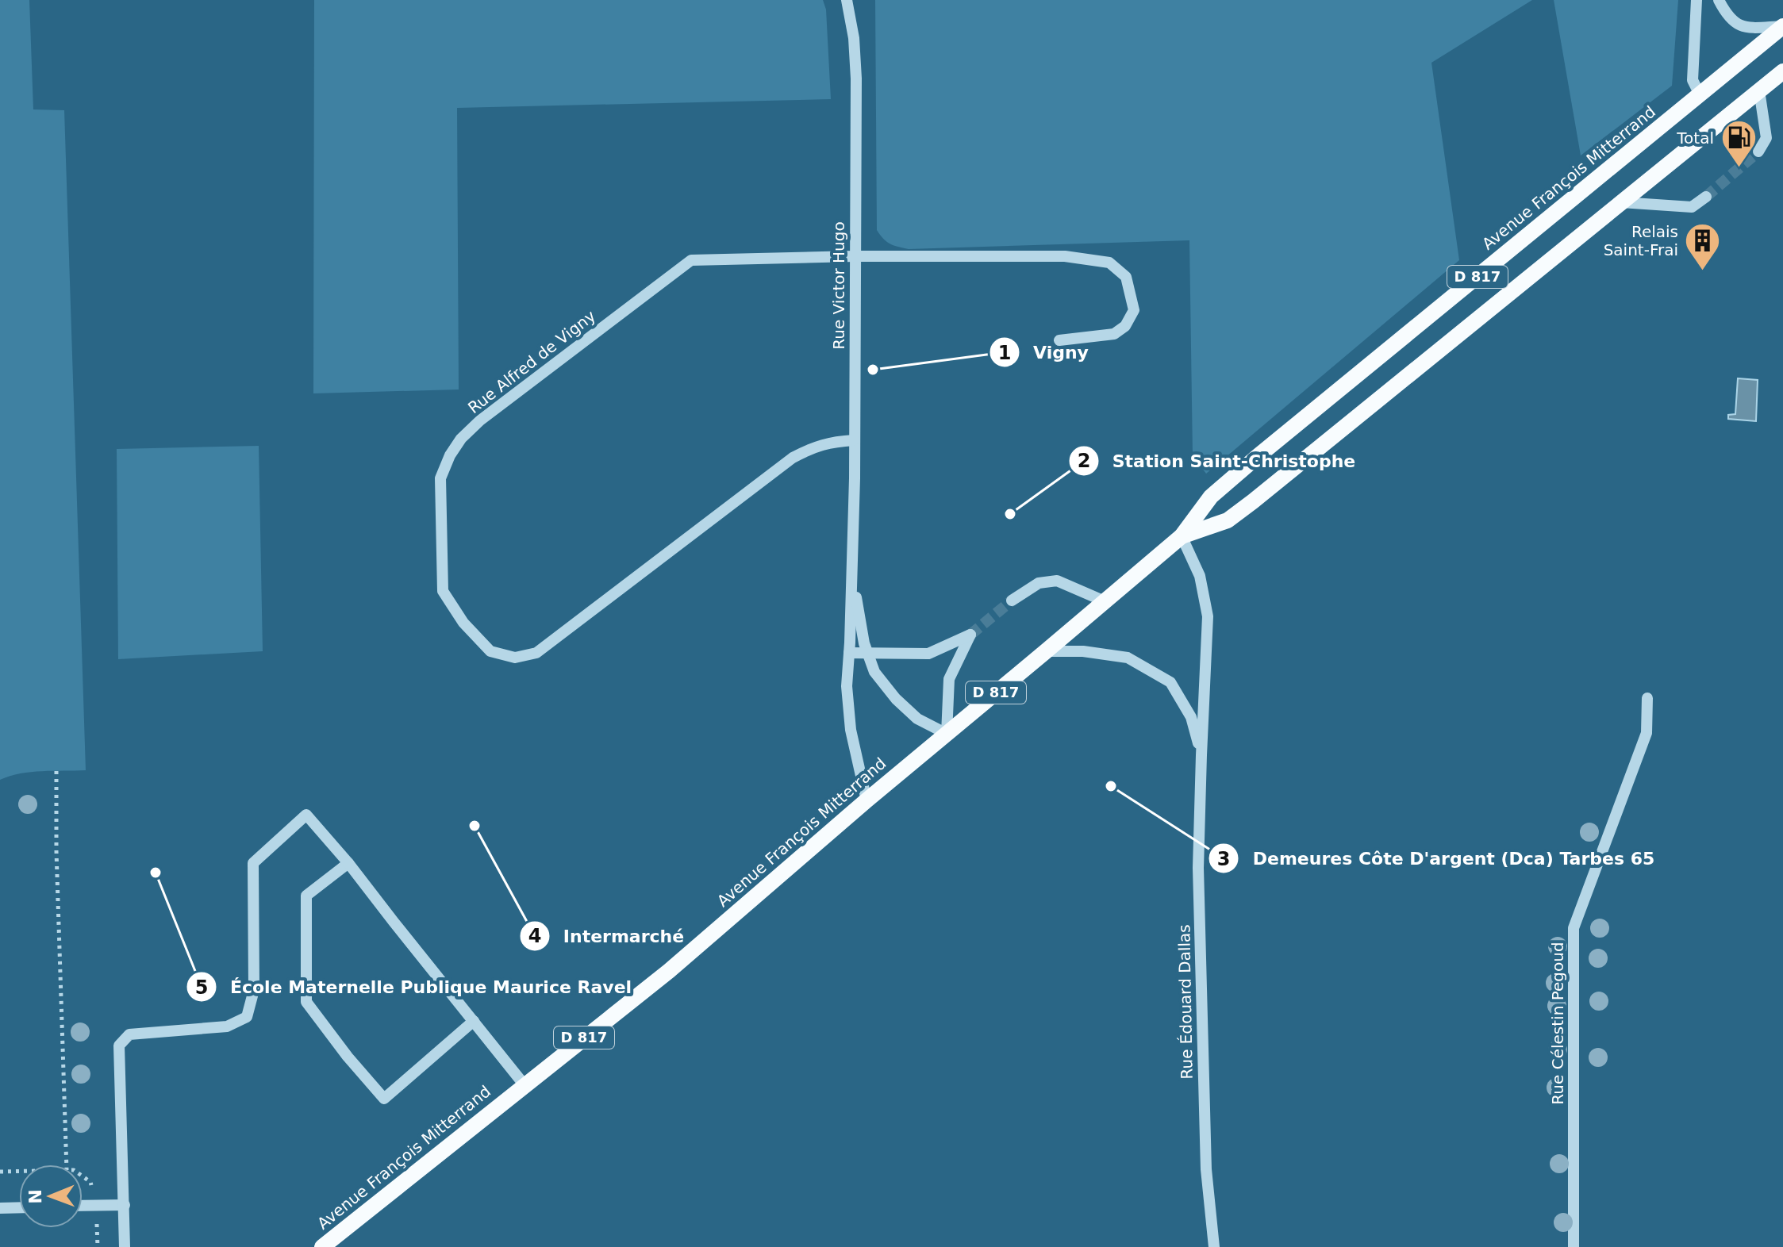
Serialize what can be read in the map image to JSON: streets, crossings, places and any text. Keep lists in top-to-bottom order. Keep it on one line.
{"streets":{"main road":["Avenue François Mitterrand","D 817"],"street":["Rue Victor Hugo","Rue Alfred de Vigny","Rue Édouard Dallas","Rue Célestin Pegoud"]},"crossings":[["Avenue François Mitterrand","Rue Victor Hugo"],["Avenue François Mitterrand","Rue Édouard Dallas"],["Rue Victor Hugo","Rue Alfred de Vigny"]],"places":{"fuel station":["Total"],"building":["Relais Saint-Frai"],"other":["Vigny","Station Saint-Christophe","Demeures Côte D'argent (Dca) Tarbes 65","Intermarché","École Maternelle Publique Maurice Ravel"]},"north":"left"}
